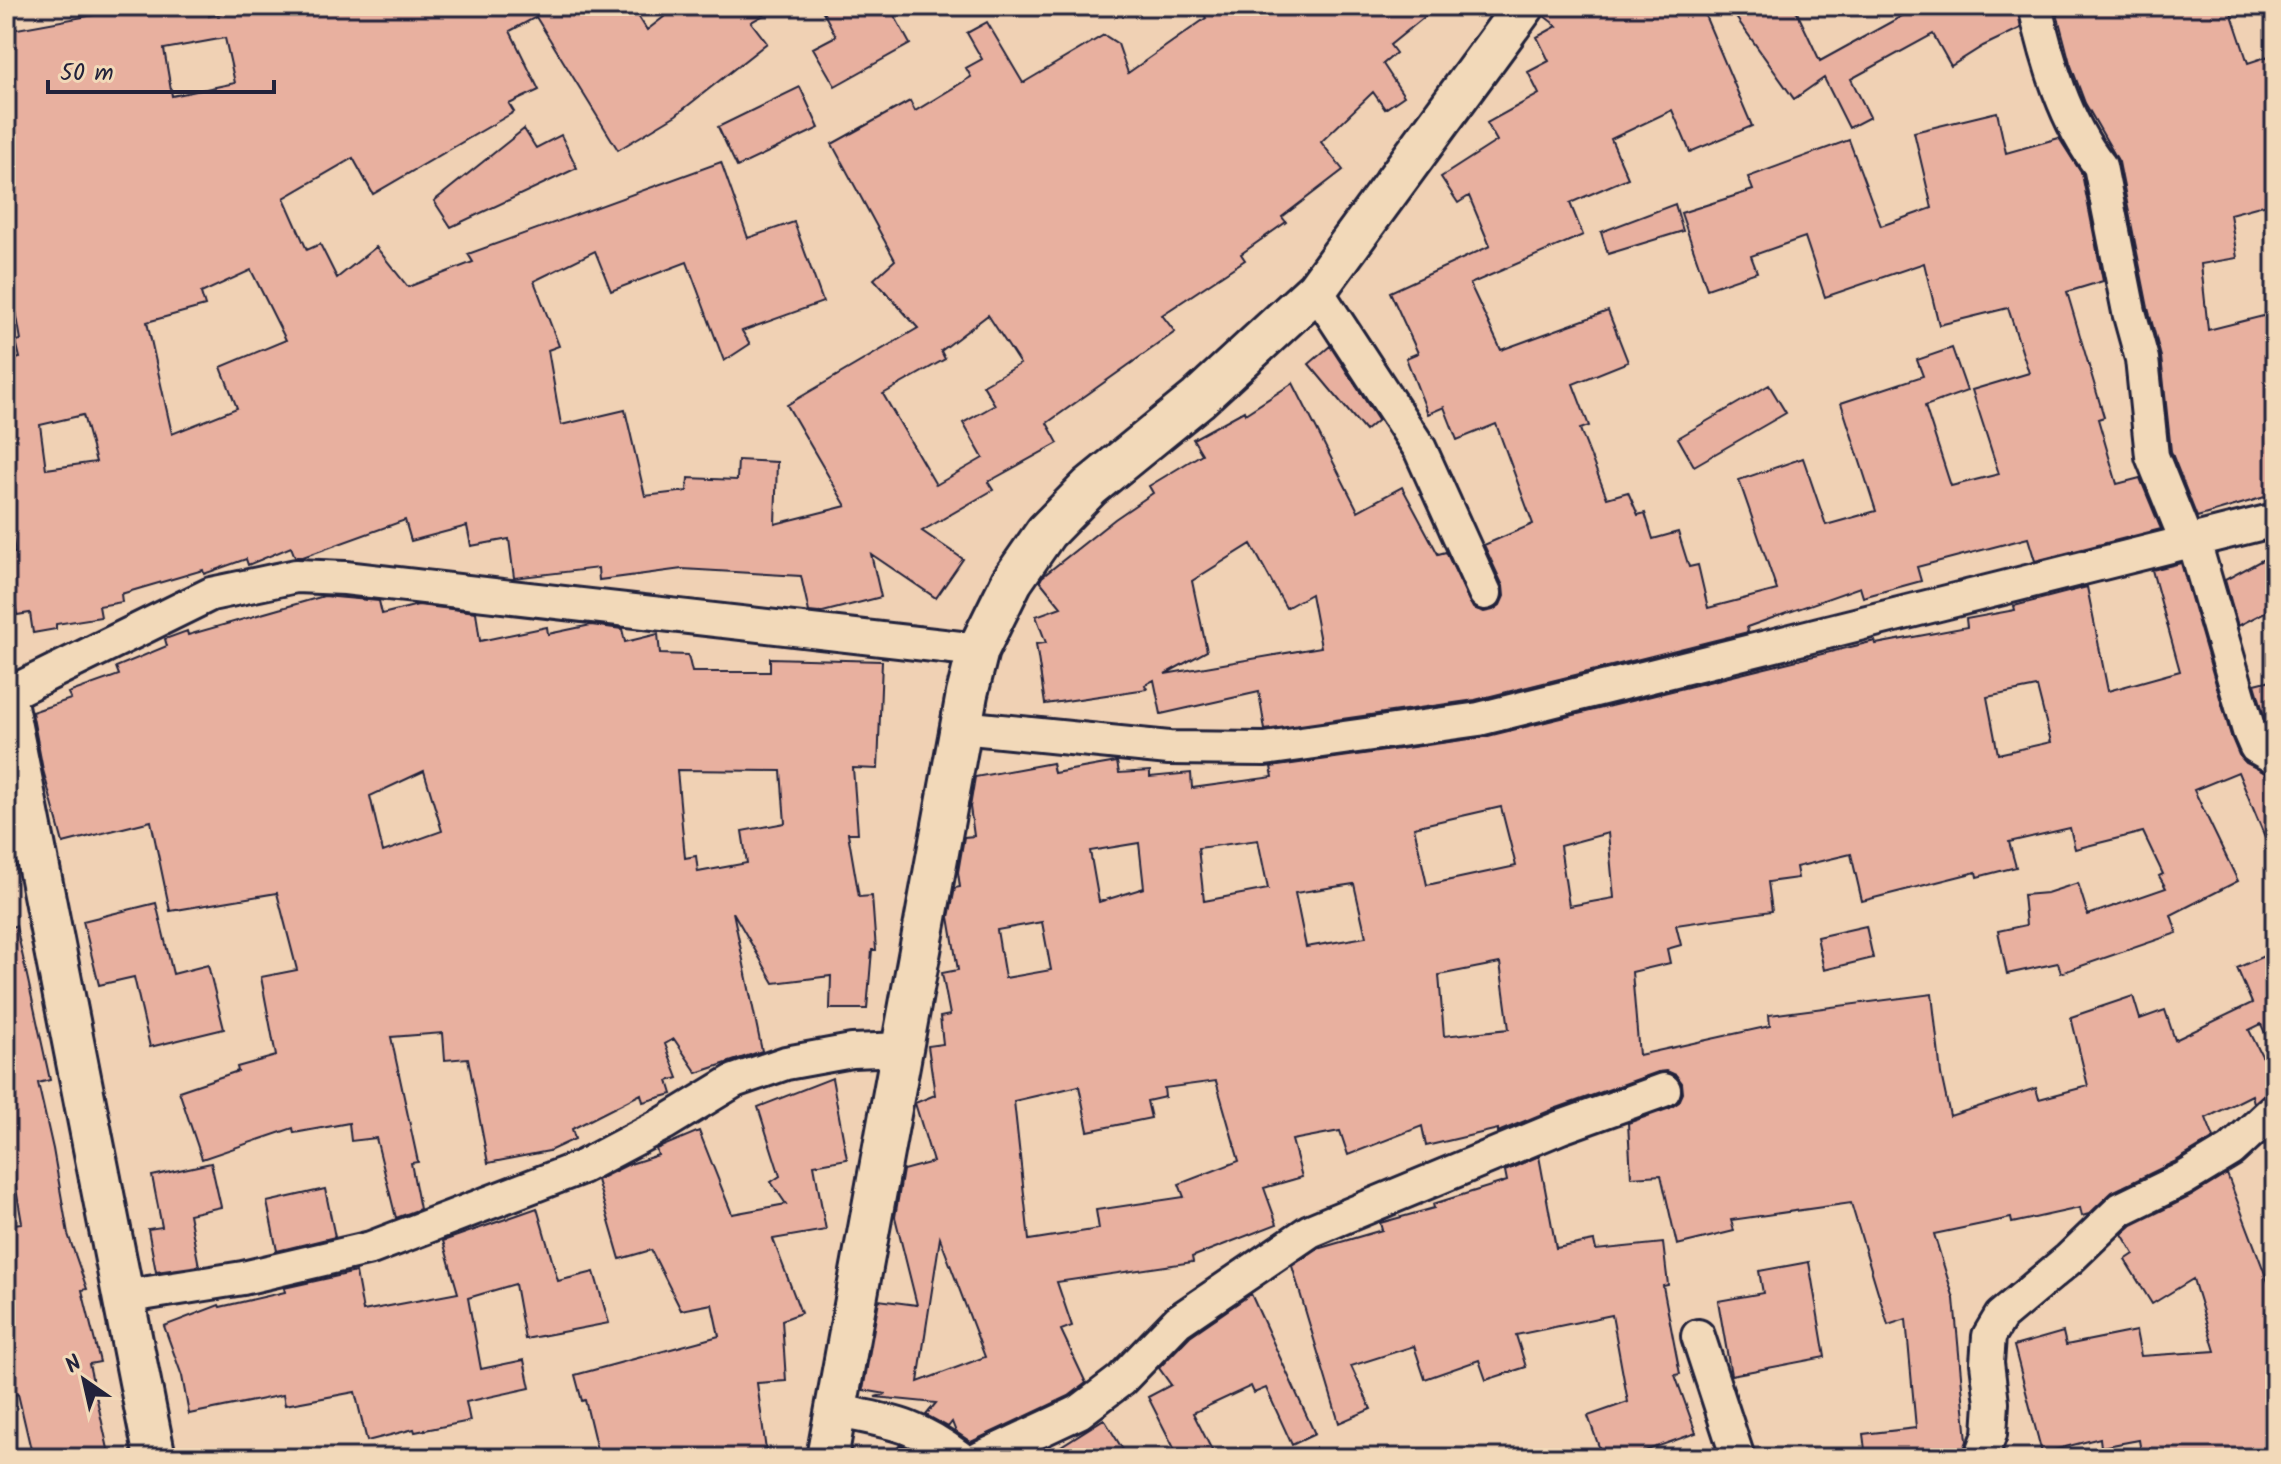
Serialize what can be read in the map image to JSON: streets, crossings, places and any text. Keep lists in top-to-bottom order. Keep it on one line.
{"scale_bar":"50 m","north":"top left"}
